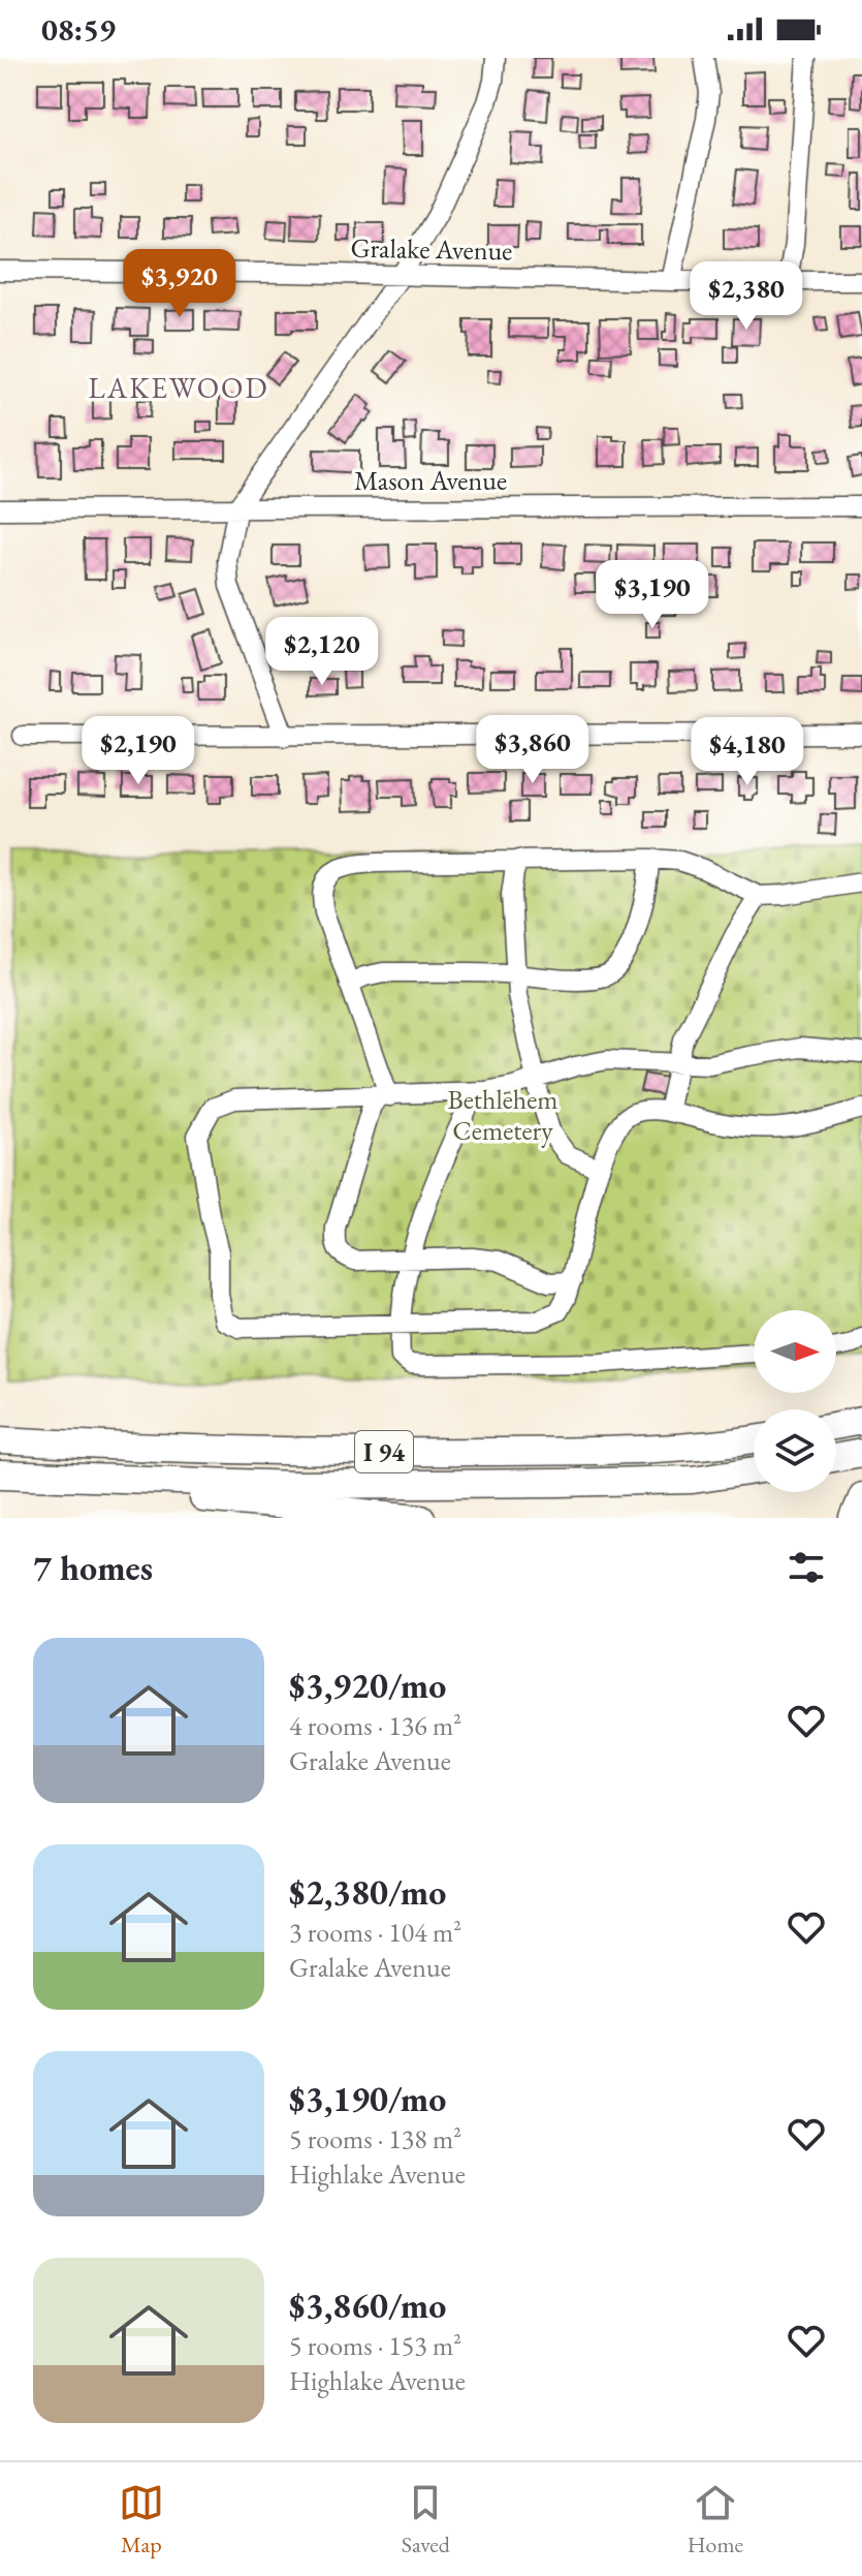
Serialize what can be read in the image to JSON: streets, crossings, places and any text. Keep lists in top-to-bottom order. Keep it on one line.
{"streets":{"highway":["I 94"],"street":["Gralake Avenue","Mason Avenue"]},"districts":["LAKEWOOD"],"parks":["Bethlehem Cemetery"],"north":"right","page":{"status":"08:59","price":["$3,920","$2,380","$3,190","$2,120","$3,860","$2,190","$4,180"],"heading":"7 homes","list":[{"name":"$3,920/mo","note":"4 rooms · 136 m² · Gralake Avenue"},{"name":"$2,380/mo","note":"3 rooms · 104 m² · Gralake Avenue"},{"name":"$3,190/mo","note":"5 rooms · 138 m² · Highlake Avenue"},{"name":"$3,860/mo","note":"5 rooms · 153 m² · Highlake Avenue"}],"tabs":["Map","Saved","Home"]}}
